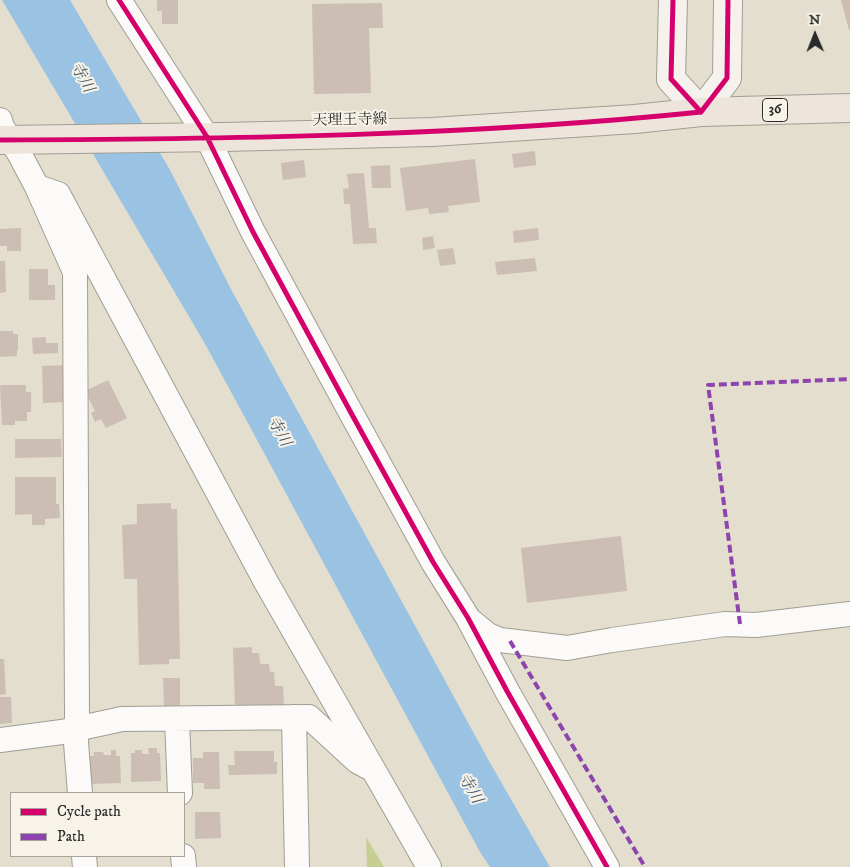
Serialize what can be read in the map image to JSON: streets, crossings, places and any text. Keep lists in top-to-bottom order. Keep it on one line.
{"streets":{"main road":["36","天理王寺線"]},"water":["寺川"],"legend":["Cycle path","Path"],"north":"top"}
